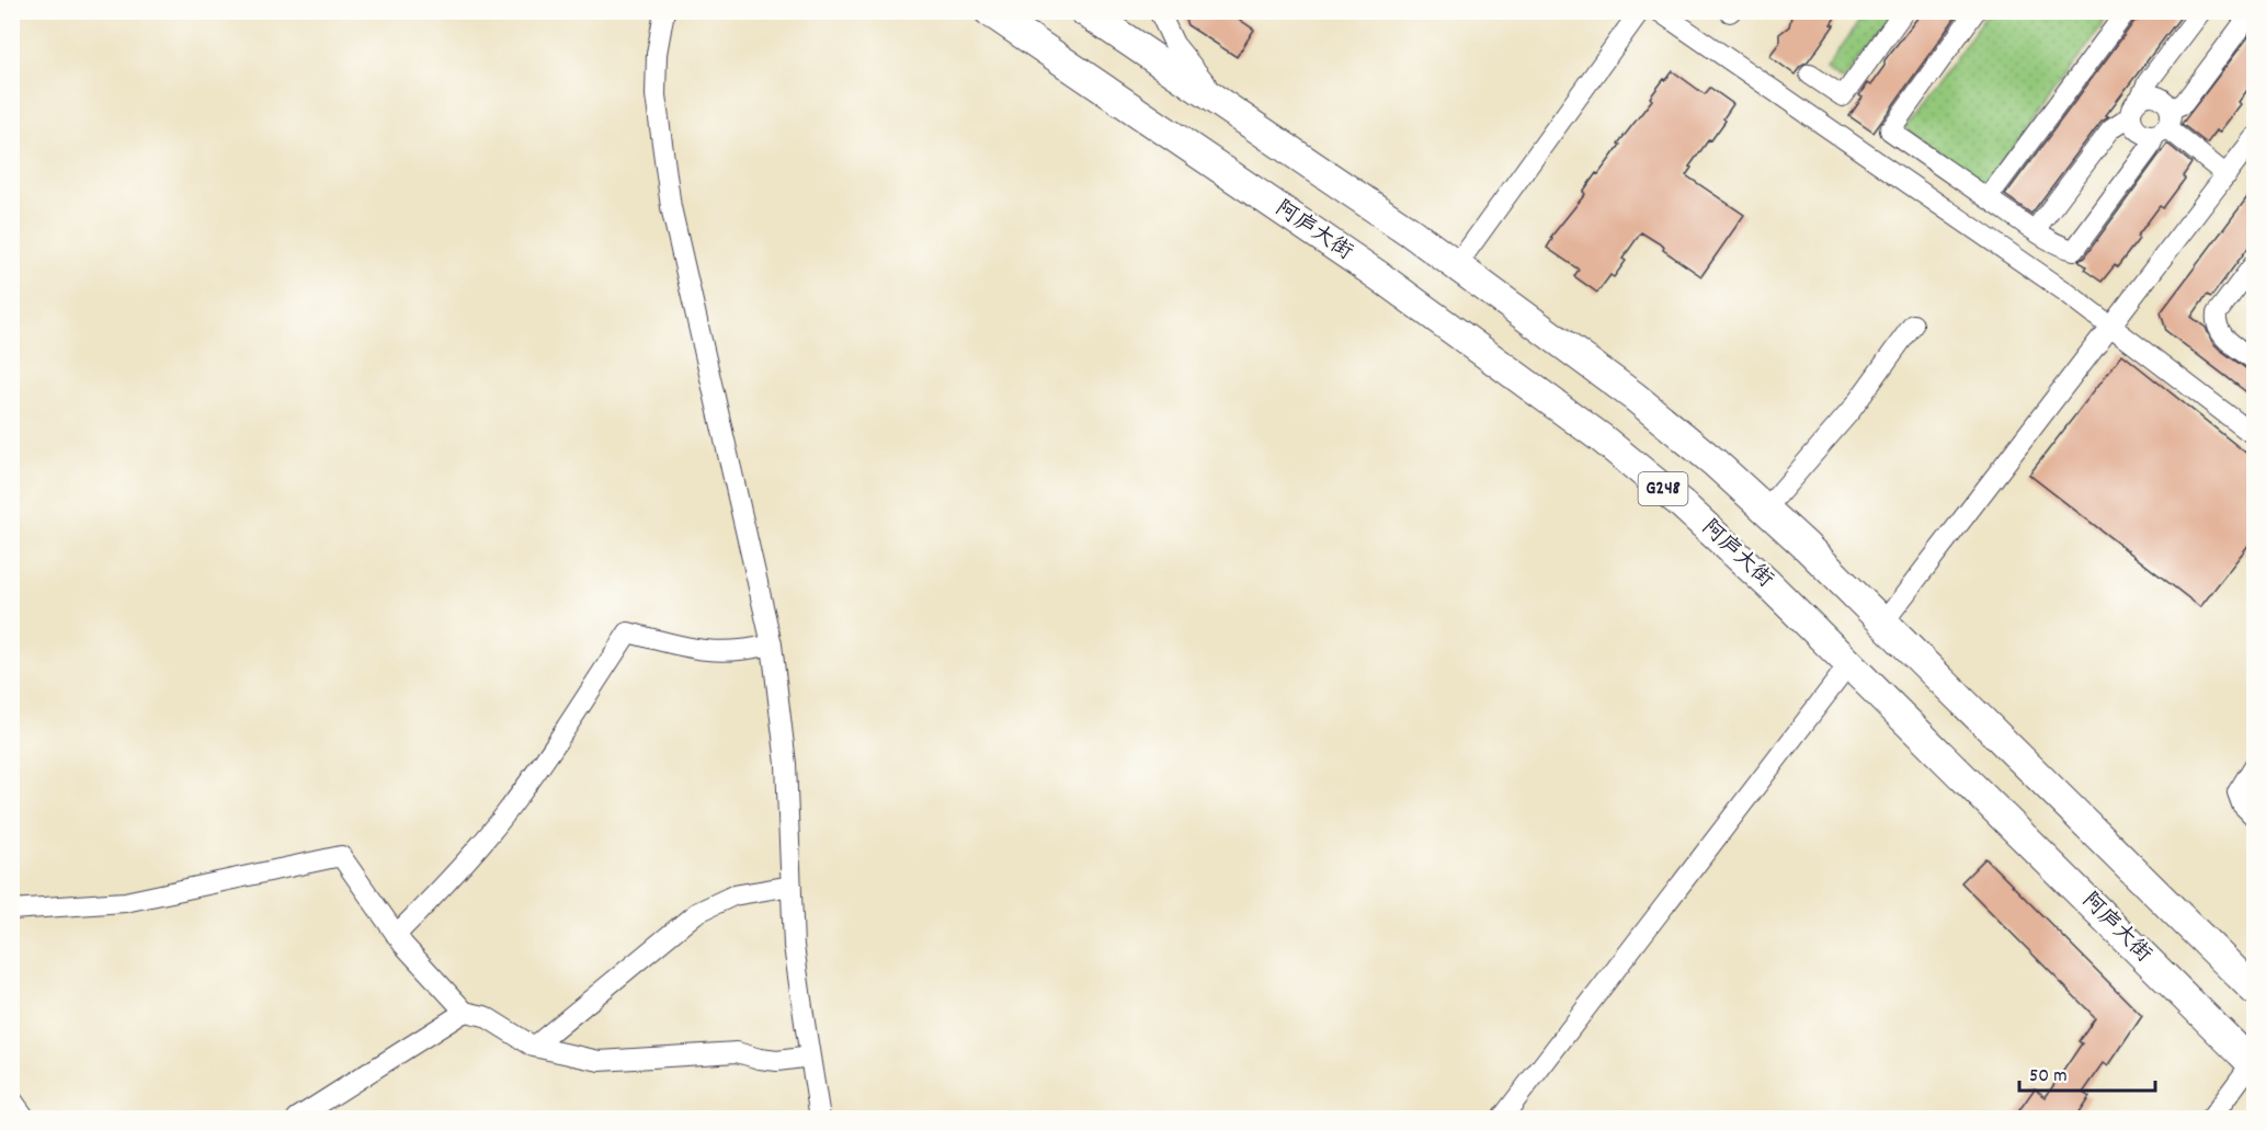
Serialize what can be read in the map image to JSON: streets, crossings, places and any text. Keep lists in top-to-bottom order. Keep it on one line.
{"streets":{"highway":["阿庐大街","G248"]},"scale_bar":"50 m"}
